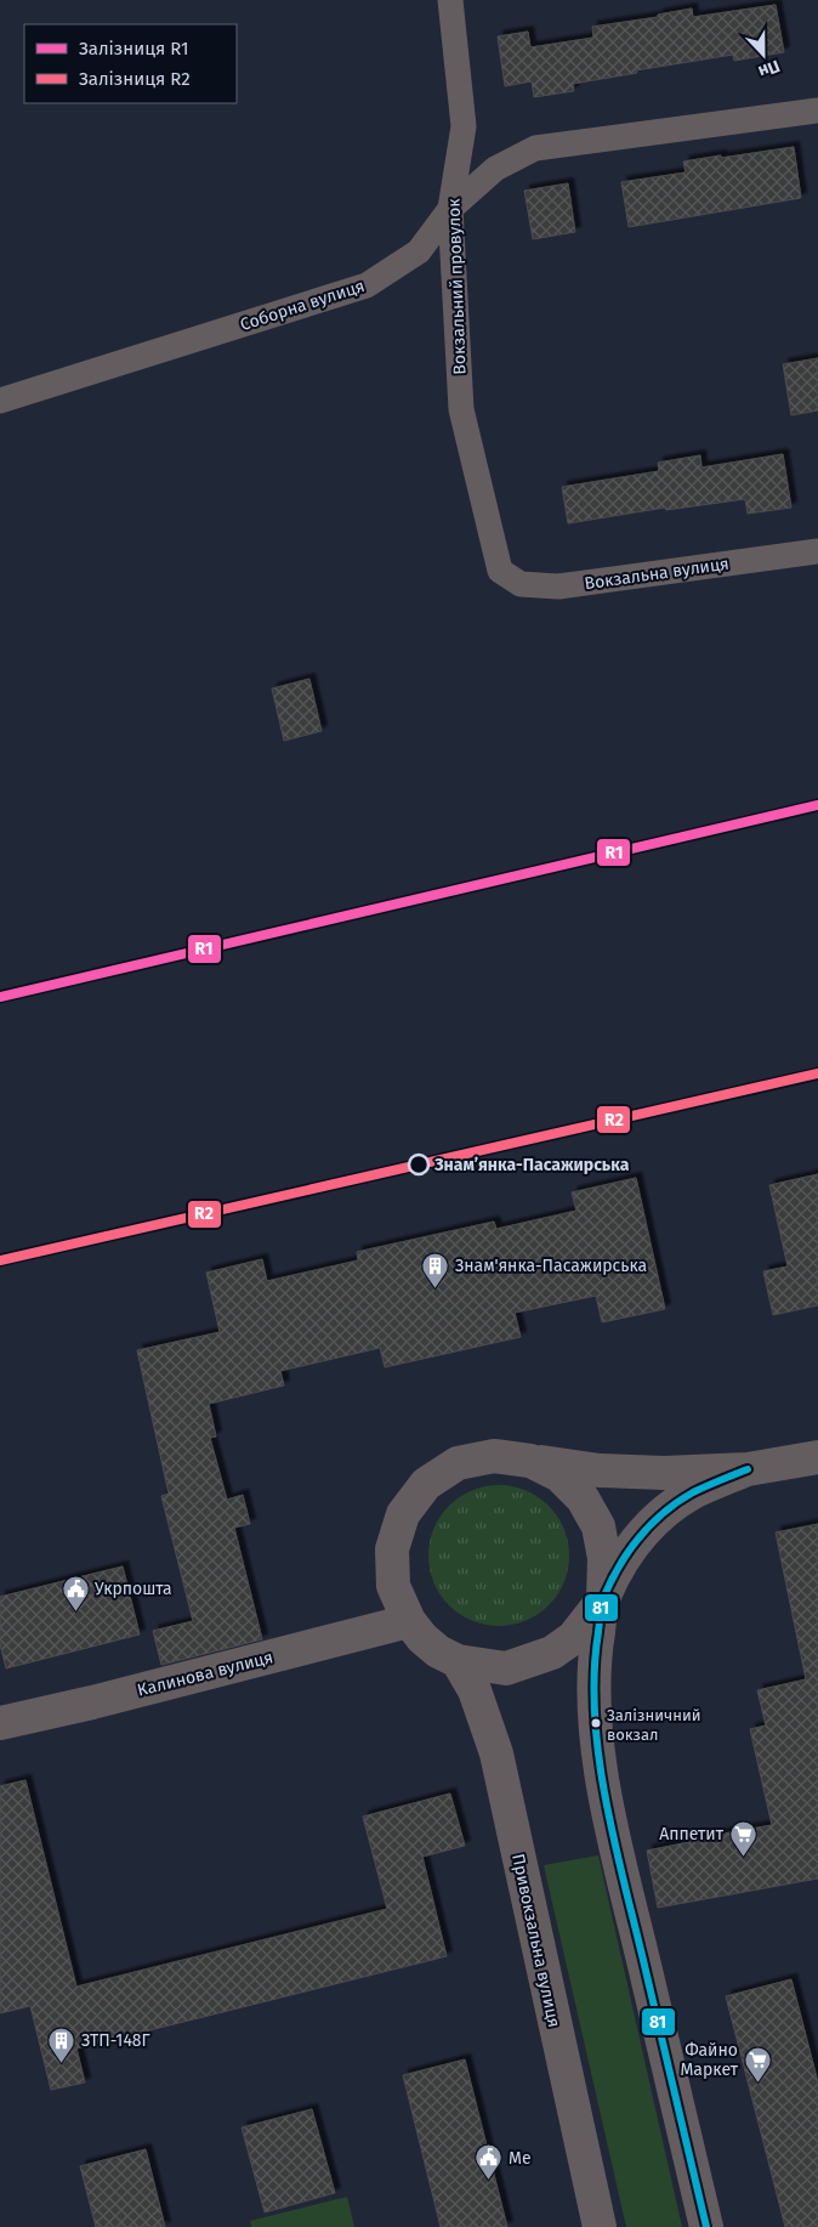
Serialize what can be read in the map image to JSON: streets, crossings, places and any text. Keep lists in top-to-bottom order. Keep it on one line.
{"streets":{"street":["Вокзальний провулок","Соборна вулиця","Вокзальна вулиця","Калинова вулиця","Привокзальна вулиця"]},"crossings":[["Вокзальний провулок","Соборна вулиця"],["Вокзальний провулок","Вокзальна вулиця"],["Калинова вулиця","Привокзальна вулиця"]],"places":{"other":["Знам’янка-Пасажирська","Залізничний вокзал"],"building":["Знам'янка-Пасажирська","ЗТП-148Г"],"public building":["Укрпошта","Me"],"supermarket":["Аппетит","Файно Маркет"]},"lines":["rail line R1","rail line R2","transit line 81"],"legend":["Залізниця R1","Залізниця R2"],"north":"bottom"}
